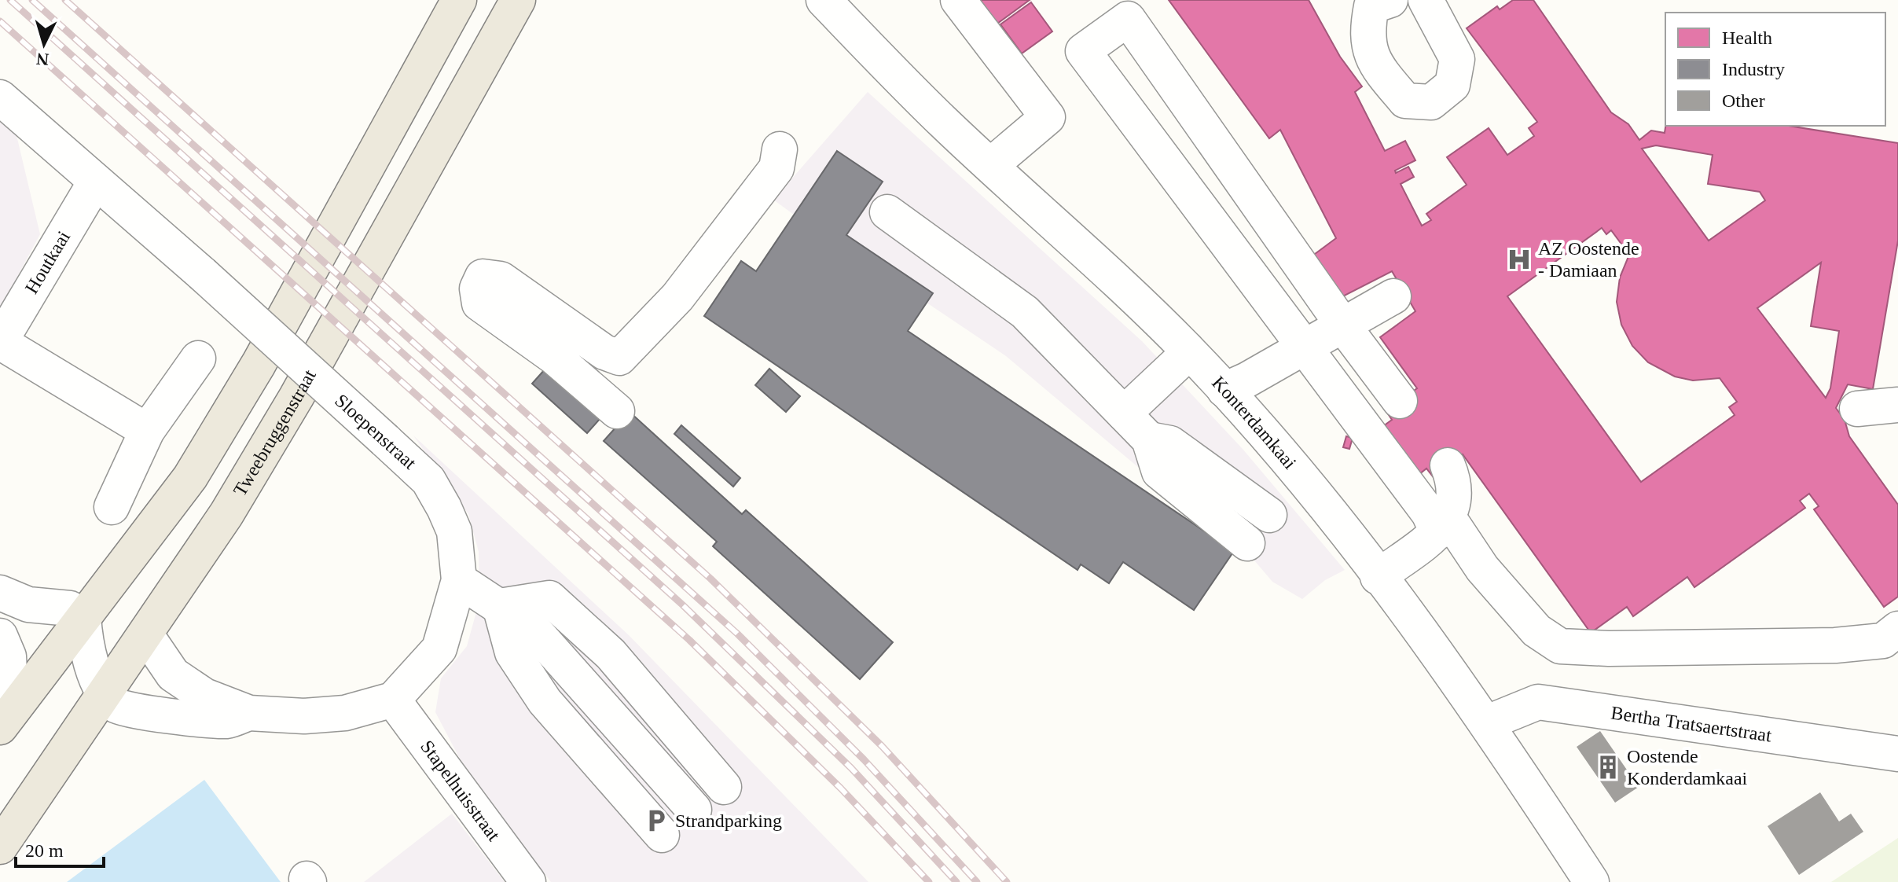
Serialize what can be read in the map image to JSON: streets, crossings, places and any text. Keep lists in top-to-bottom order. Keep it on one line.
{"streets":{"main road":["Tweebruggenstraat"],"street":["Houtkaai","Konterdamkaai","Sloepenstraat","Bertha Tratsaertstraat","Stapelhuisstraat"]},"crossings":[["Houtkaai","Sloepenstraat"],["Konterdamkaai","Bertha Tratsaertstraat"],["Sloepenstraat","Stapelhuisstraat"]],"places":{"hospital":["AZ Oostende - Damiaan"],"building":["Oostende Konderdamkaai"],"parking":["Strandparking"]},"legend":["Health","Industry","Other"],"scale_bar":"20 m","north":"bottom"}
